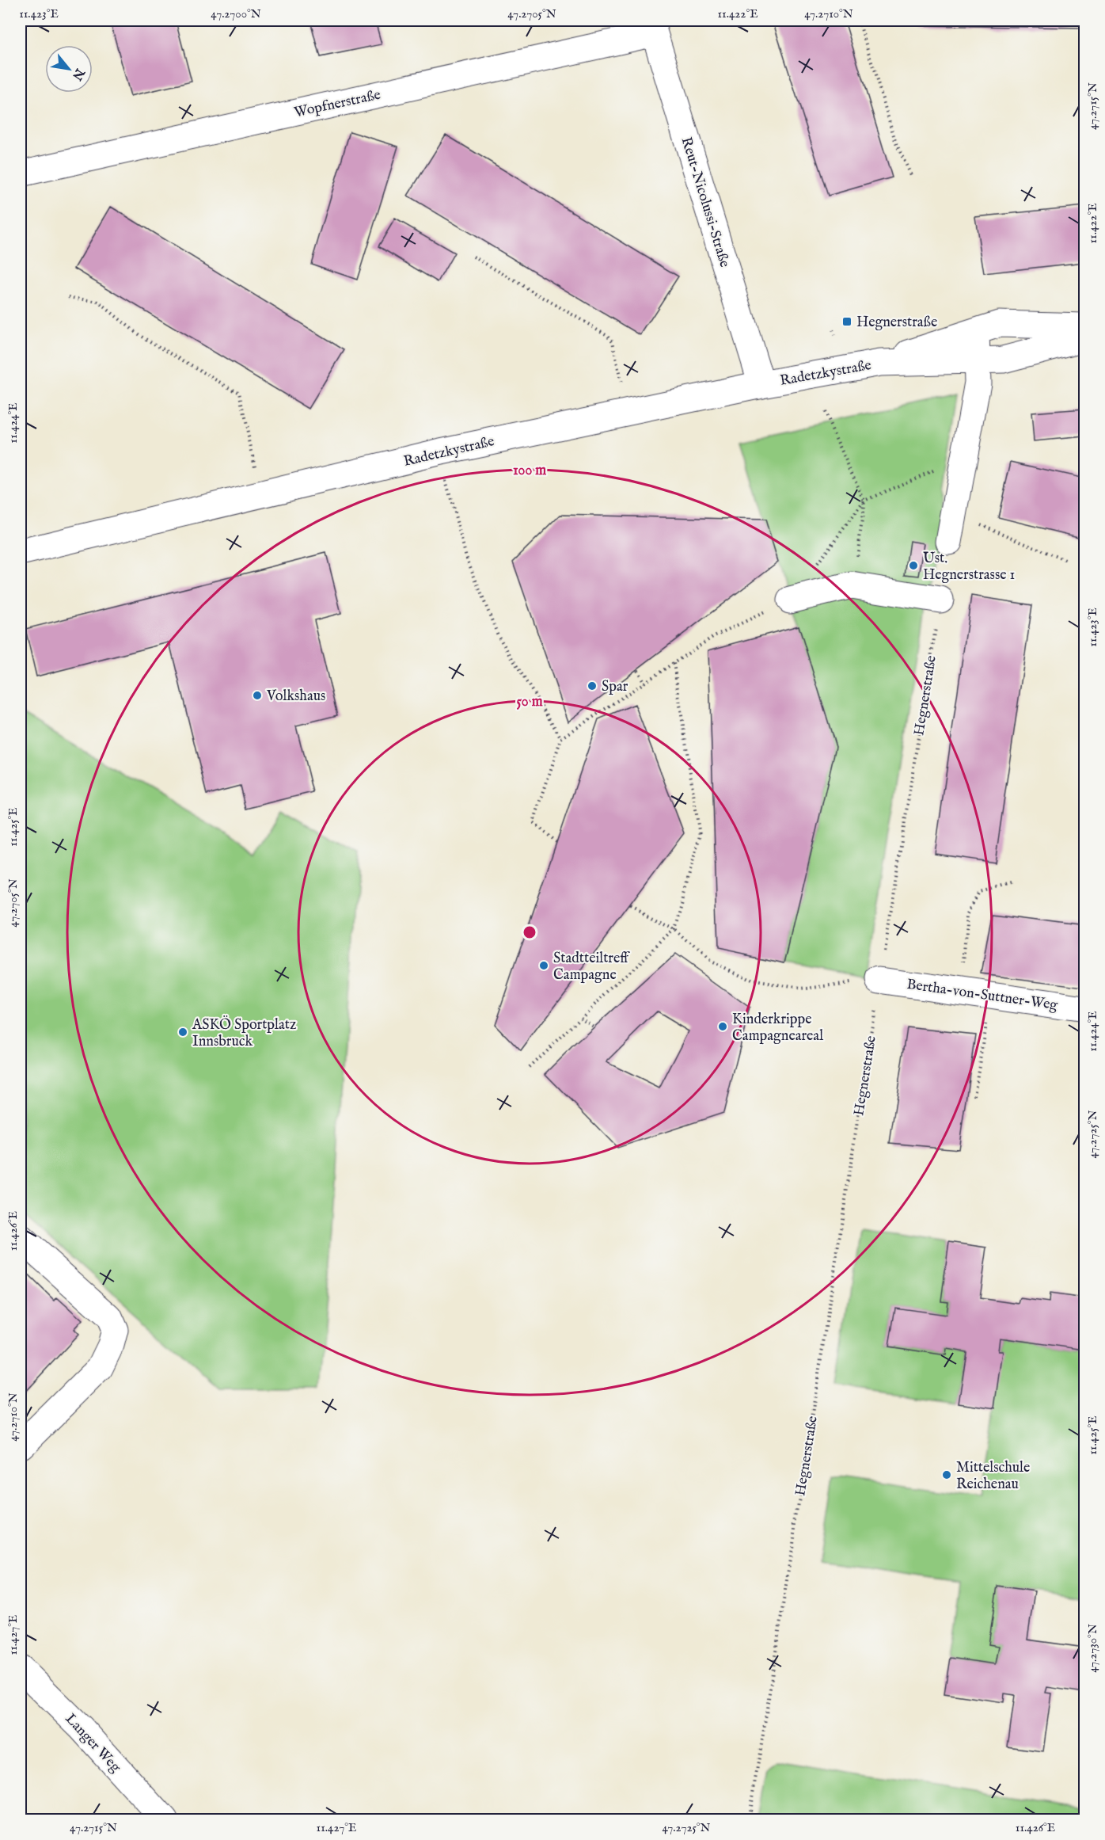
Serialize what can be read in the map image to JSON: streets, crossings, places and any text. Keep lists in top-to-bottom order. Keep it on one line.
{"streets":{"street":["Wopfnerstraße","Reut-Nicolussi-Straße","Radetzkystraße","Bertha-von-Suttner-Weg","Langer Weg"],"path":["Hegnerstraße"]},"crossings":[["Wopfnerstraße","Reut-Nicolussi-Straße"],["Reut-Nicolussi-Straße","Radetzkystraße"],["Hegnerstraße","Bertha-von-Suttner-Weg"]],"places":{"transit":["Hegnerstraße"],"other":["Ust. Hegnerstrasse 1","Spar","Volkshaus","Stadtteiltreff Campagne","Kinderkrippe Campagneareal","ASKÖ Sportplatz Innsbruck","Mittelschule Reichenau"]},"north":"bottom right","coordinates":["11.423°E","47.2700°N","47.2705°N","11.422°E","47.2710°N","47.2715°N","11.424°E","11.425°E","47.2725°N","11.426°E","11.427°E","47.2730°N"],"rings":["100 m","50 m"]}
